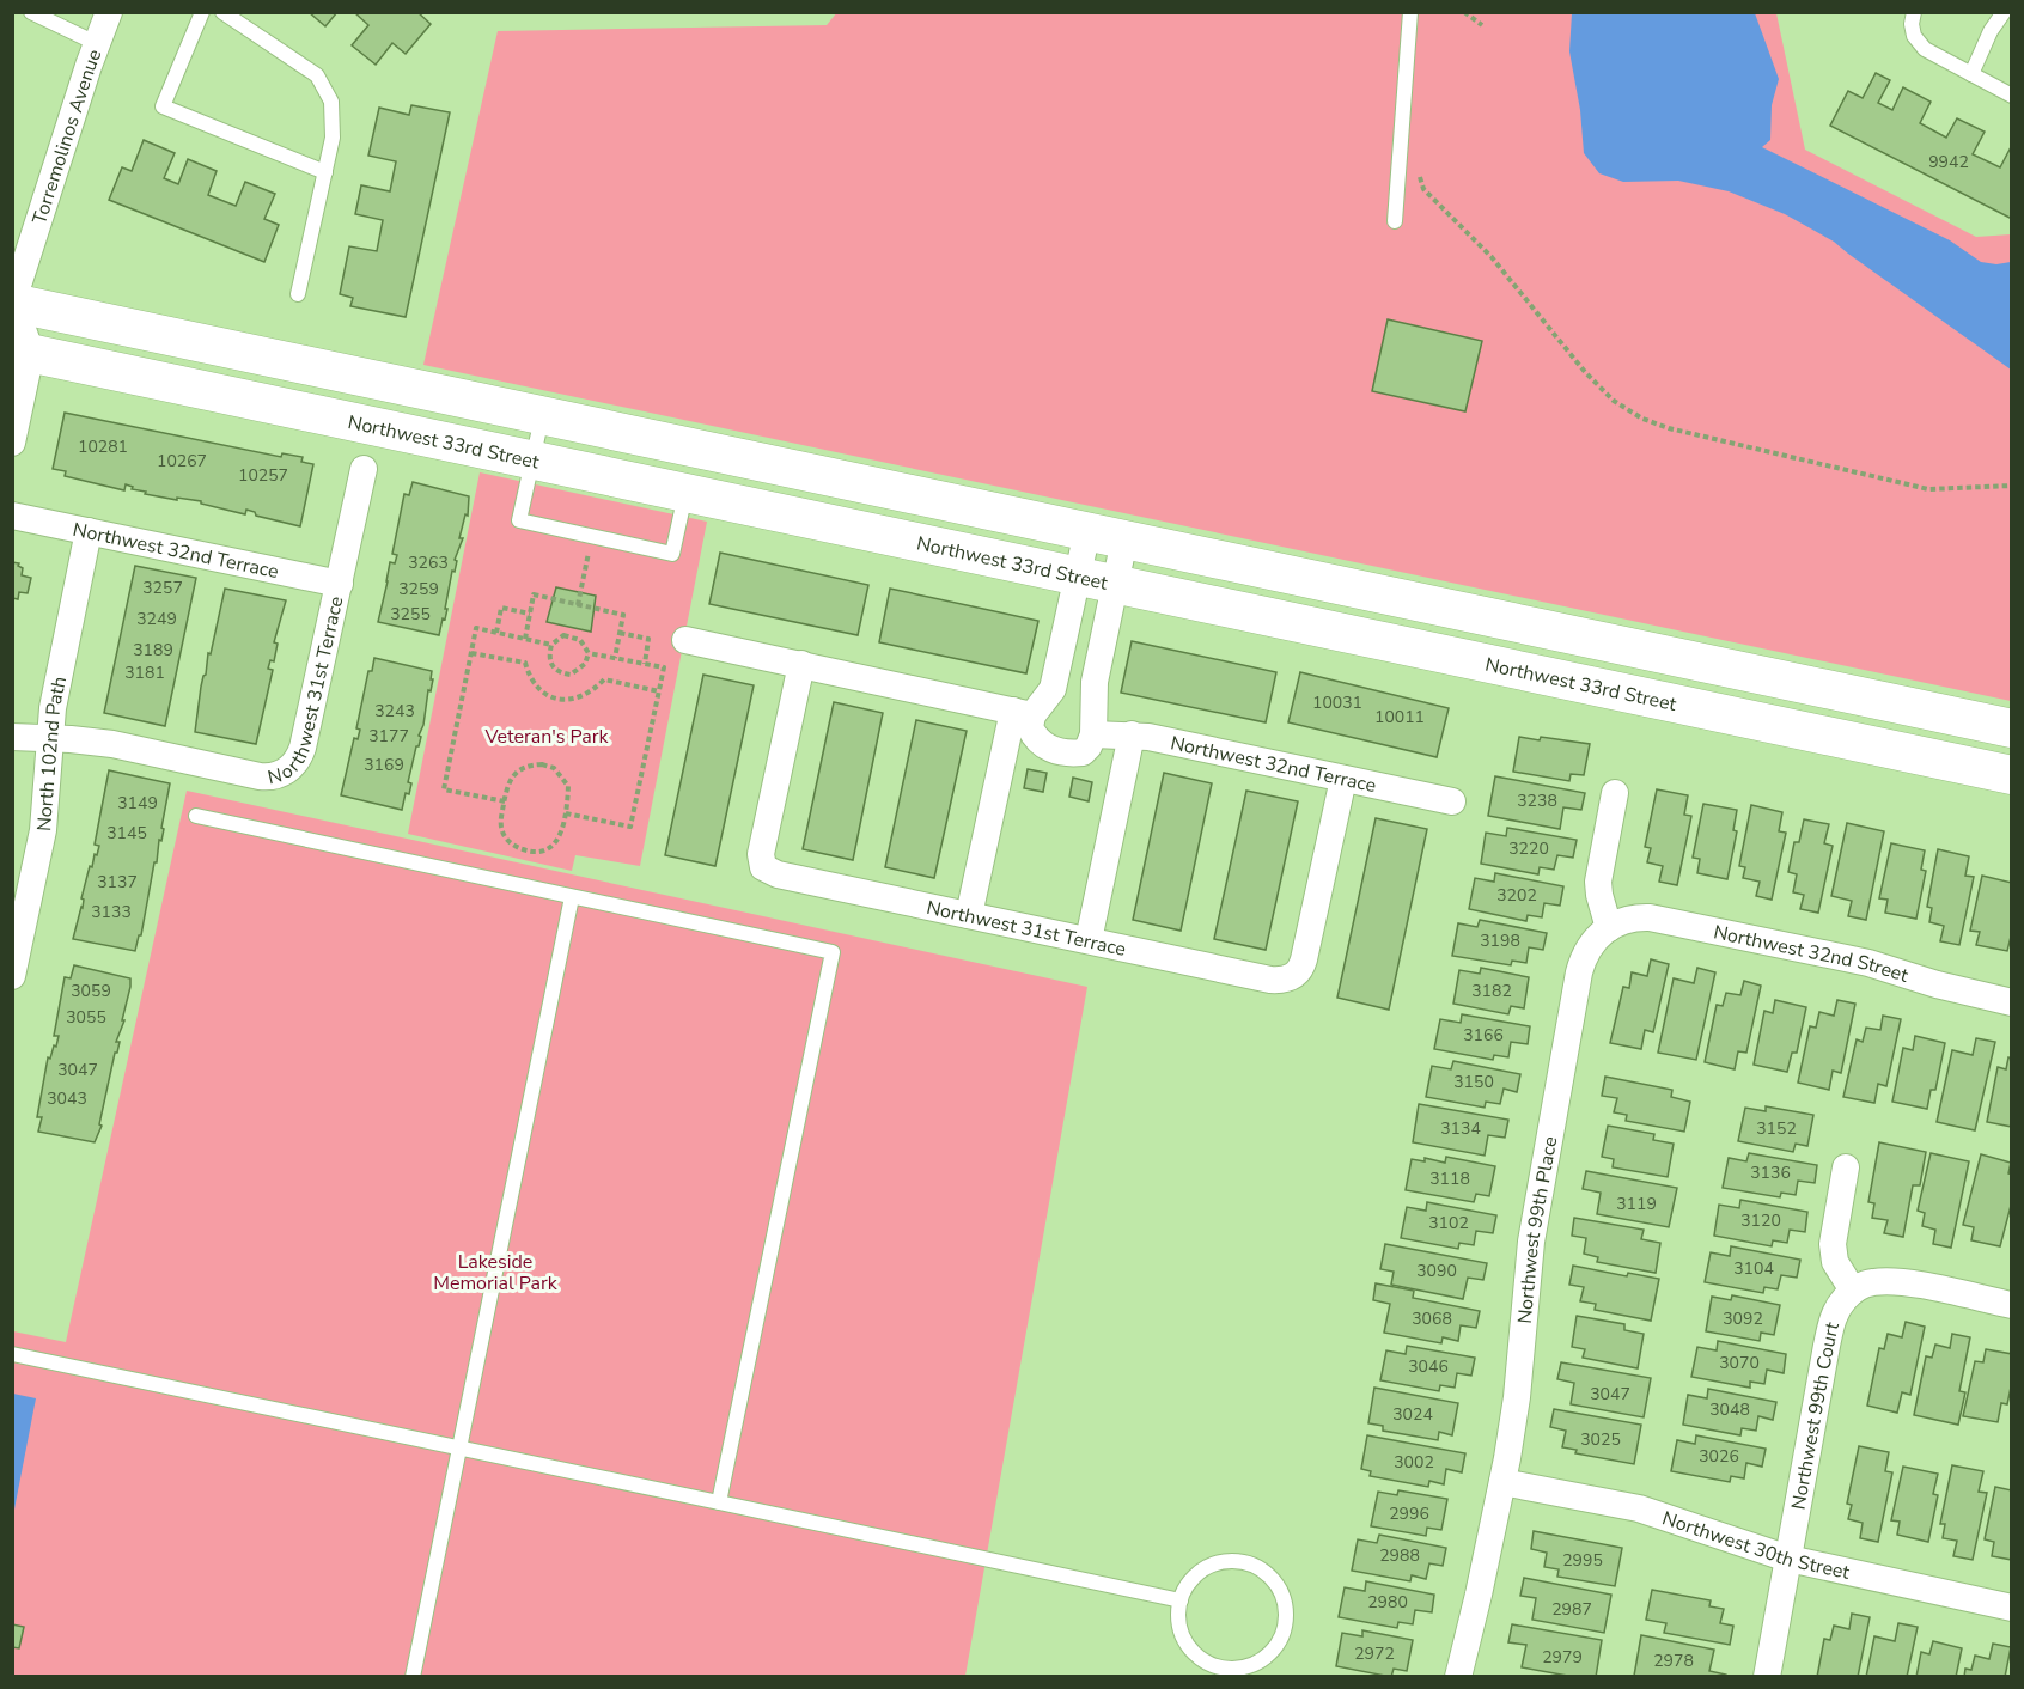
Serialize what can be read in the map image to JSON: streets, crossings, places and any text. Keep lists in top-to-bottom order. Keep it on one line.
{"streets":{"street":["Torremolinos Avenue","Northwest 33rd Street","Northwest 32nd Terrace","Northwest 31st Terrace","North 102nd Path","Northwest 32nd Street","Northwest 99th Place","Northwest 99th Court","Northwest 30th Street"]},"crossings":[["Northwest 32nd Terrace","Northwest 31st Terrace"],["Northwest 32nd Terrace","North 102nd Path"],["Northwest 31st Terrace","North 102nd Path"],["Northwest 32nd Street","Northwest 99th Place"],["Northwest 99th Place","Northwest 30th Street"],["Northwest 99th Court","Northwest 30th Street"]],"parks":["Veteran's Park","Lakeside Memorial Park"],"house_numbers":["9942","10281","10267","10257","3263","3257","3259","3255","3249","3189","3181","10031","3243","10011","3177","3169","3238","3149","3145","3220","3137","3202","3133","3198","3059","3182","3055","3166","3047","3150","3043","3134","3152","3136","3118","3119","3120","3102","3104","3090","3068","3092","3070","3046","3047","3048","3024","3025","3026","3002","2996","2988","2995","2980","2987","2972","2979","2978"]}
